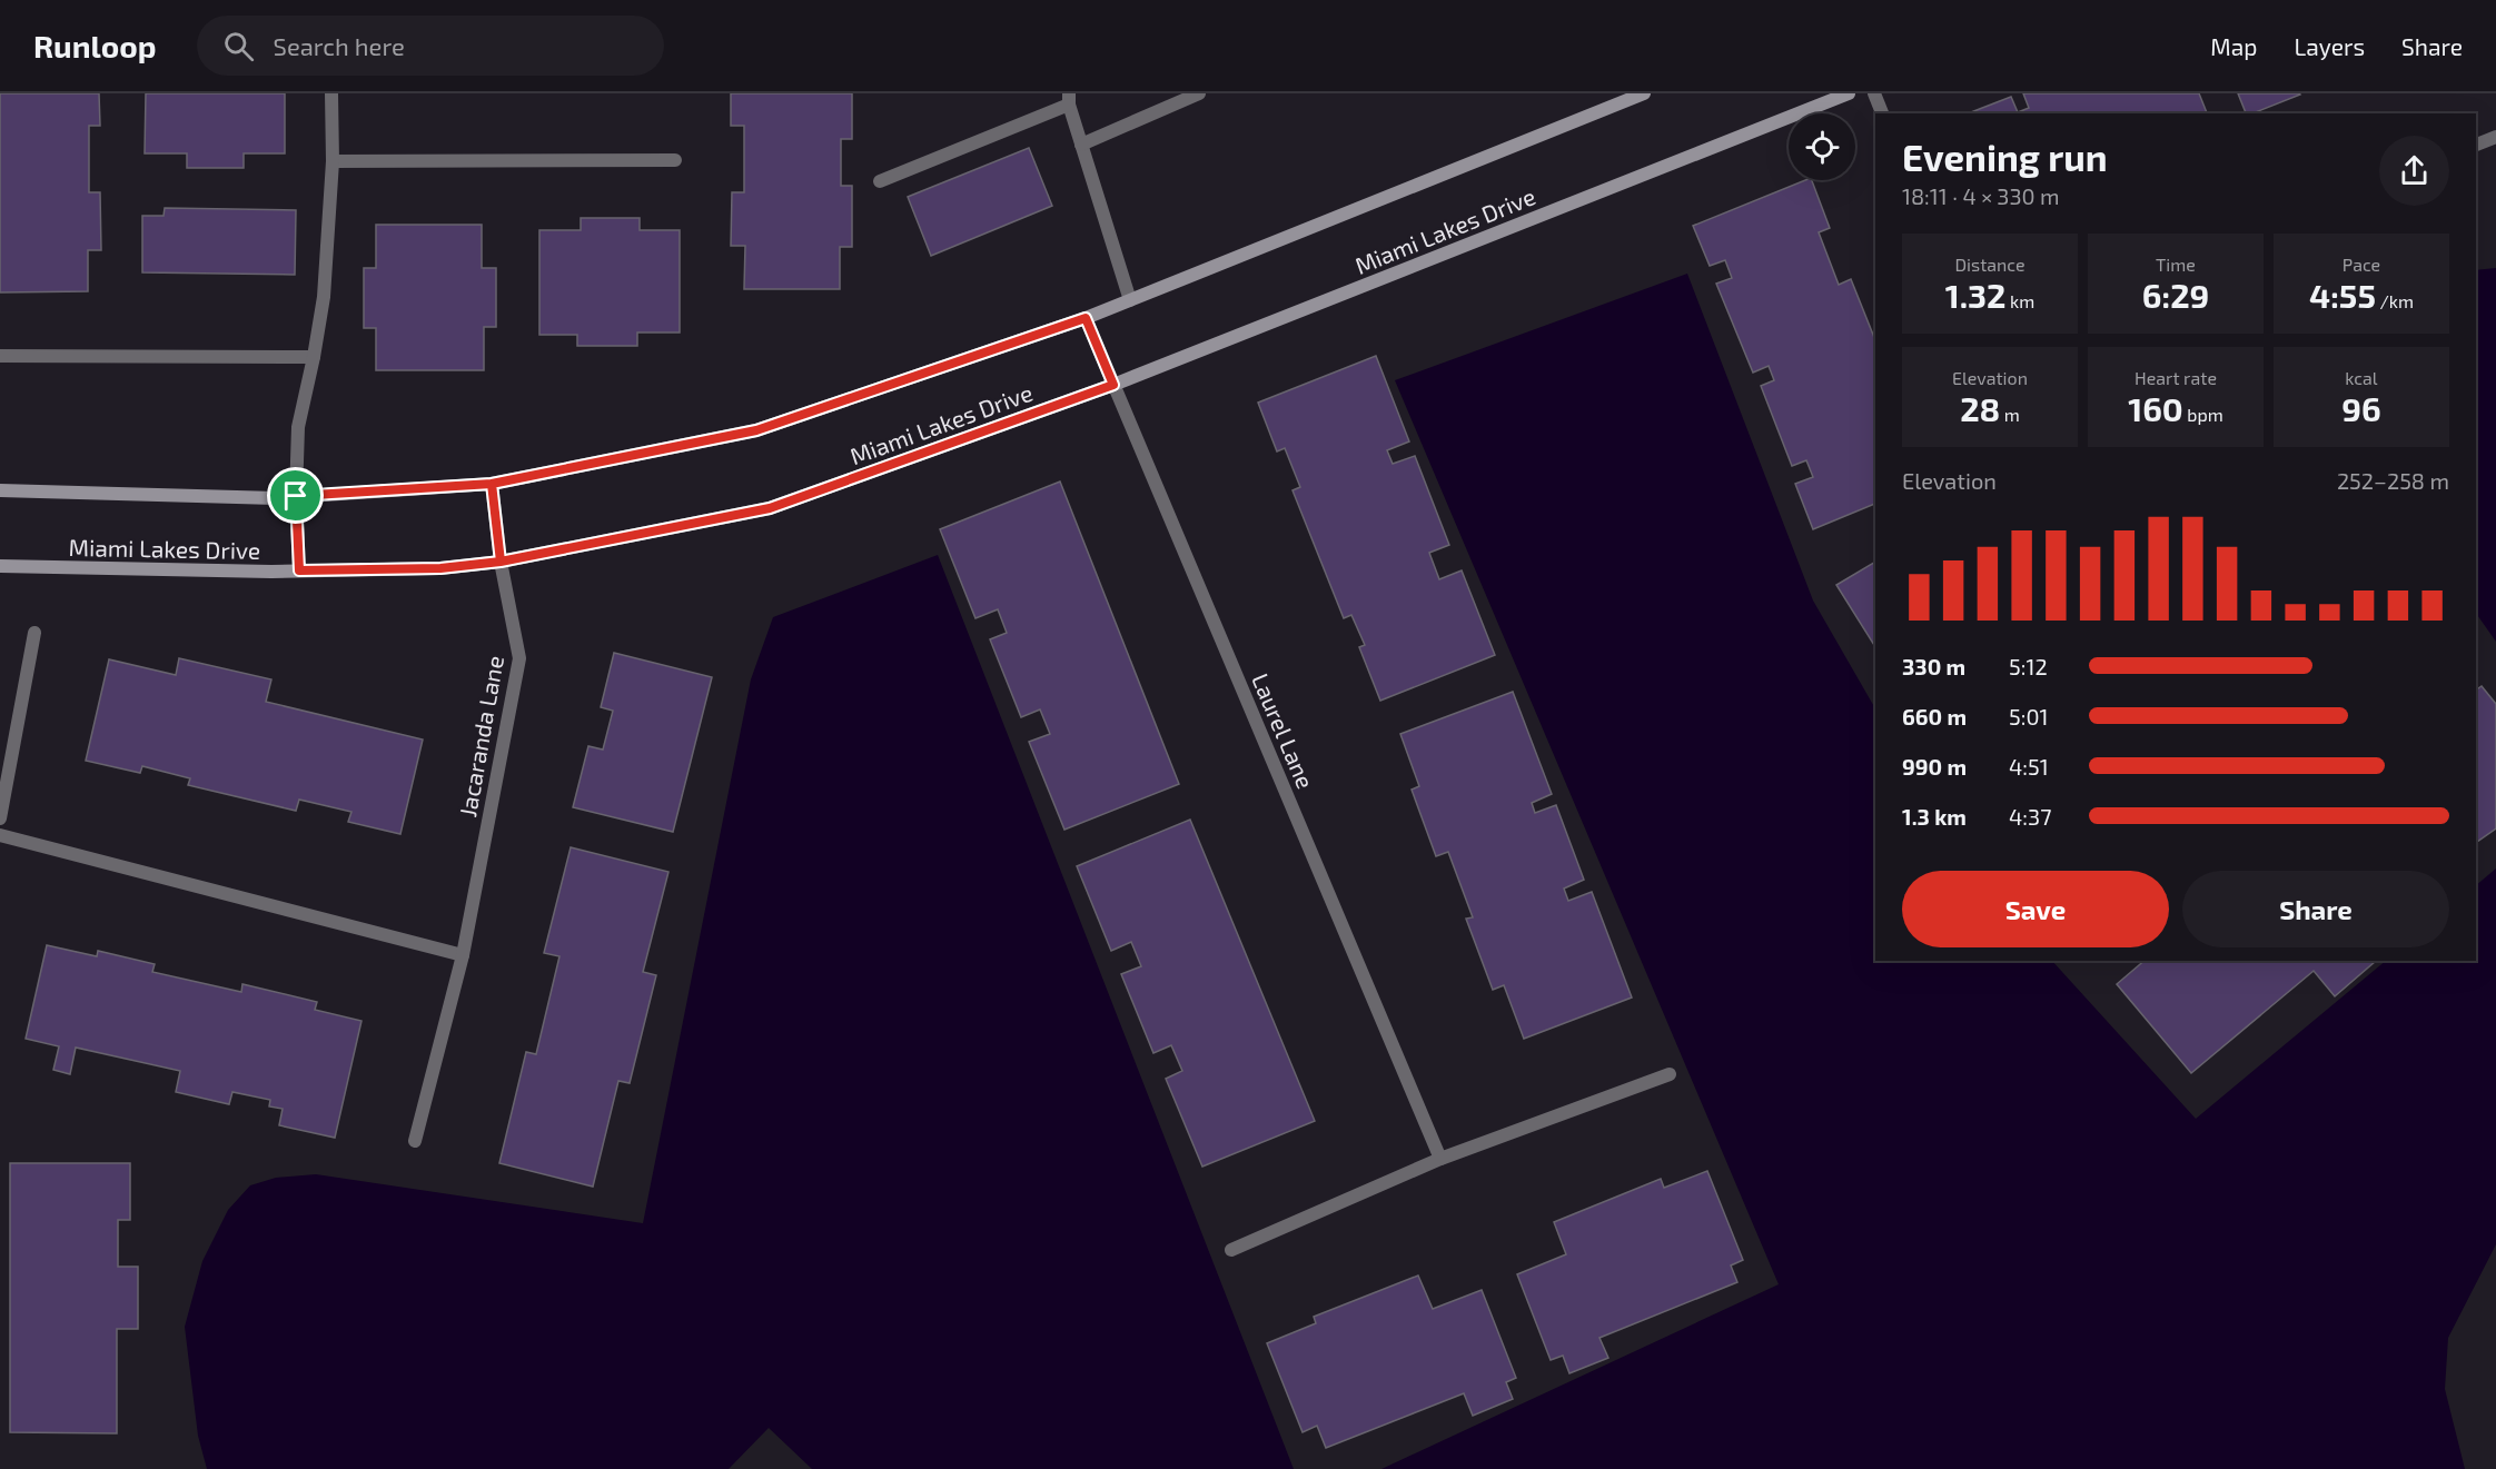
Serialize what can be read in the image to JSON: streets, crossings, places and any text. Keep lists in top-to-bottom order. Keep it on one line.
{"streets":{"main road":["Miami Lakes Drive"],"street":["Laurel Lane","Jacaranda Lane"]},"crossings":[["Miami Lakes Drive","Laurel Lane"],["Miami Lakes Drive","Jacaranda Lane"]],"page":{"header":"Runloop","search":"Search here","nav":["Map","Layers","Share"],"heading":["Evening run","18:11 · 4 × 330 m"],"stats":[["Distance","1.32 km"],["Time","6:29"],["Pace","4:55 /km"],["Elevation","28 m"],["Heart rate","160 bpm"],["kcal","96"]],"chart":["Elevation","252–258 m"],"list":[{"name":"330 m","note":"5:12"},{"name":"660 m","note":"5:01"},{"name":"990 m","note":"4:51"},{"name":"1.3 km","note":"4:37"}],"buttons":["Save","Share"]}}
